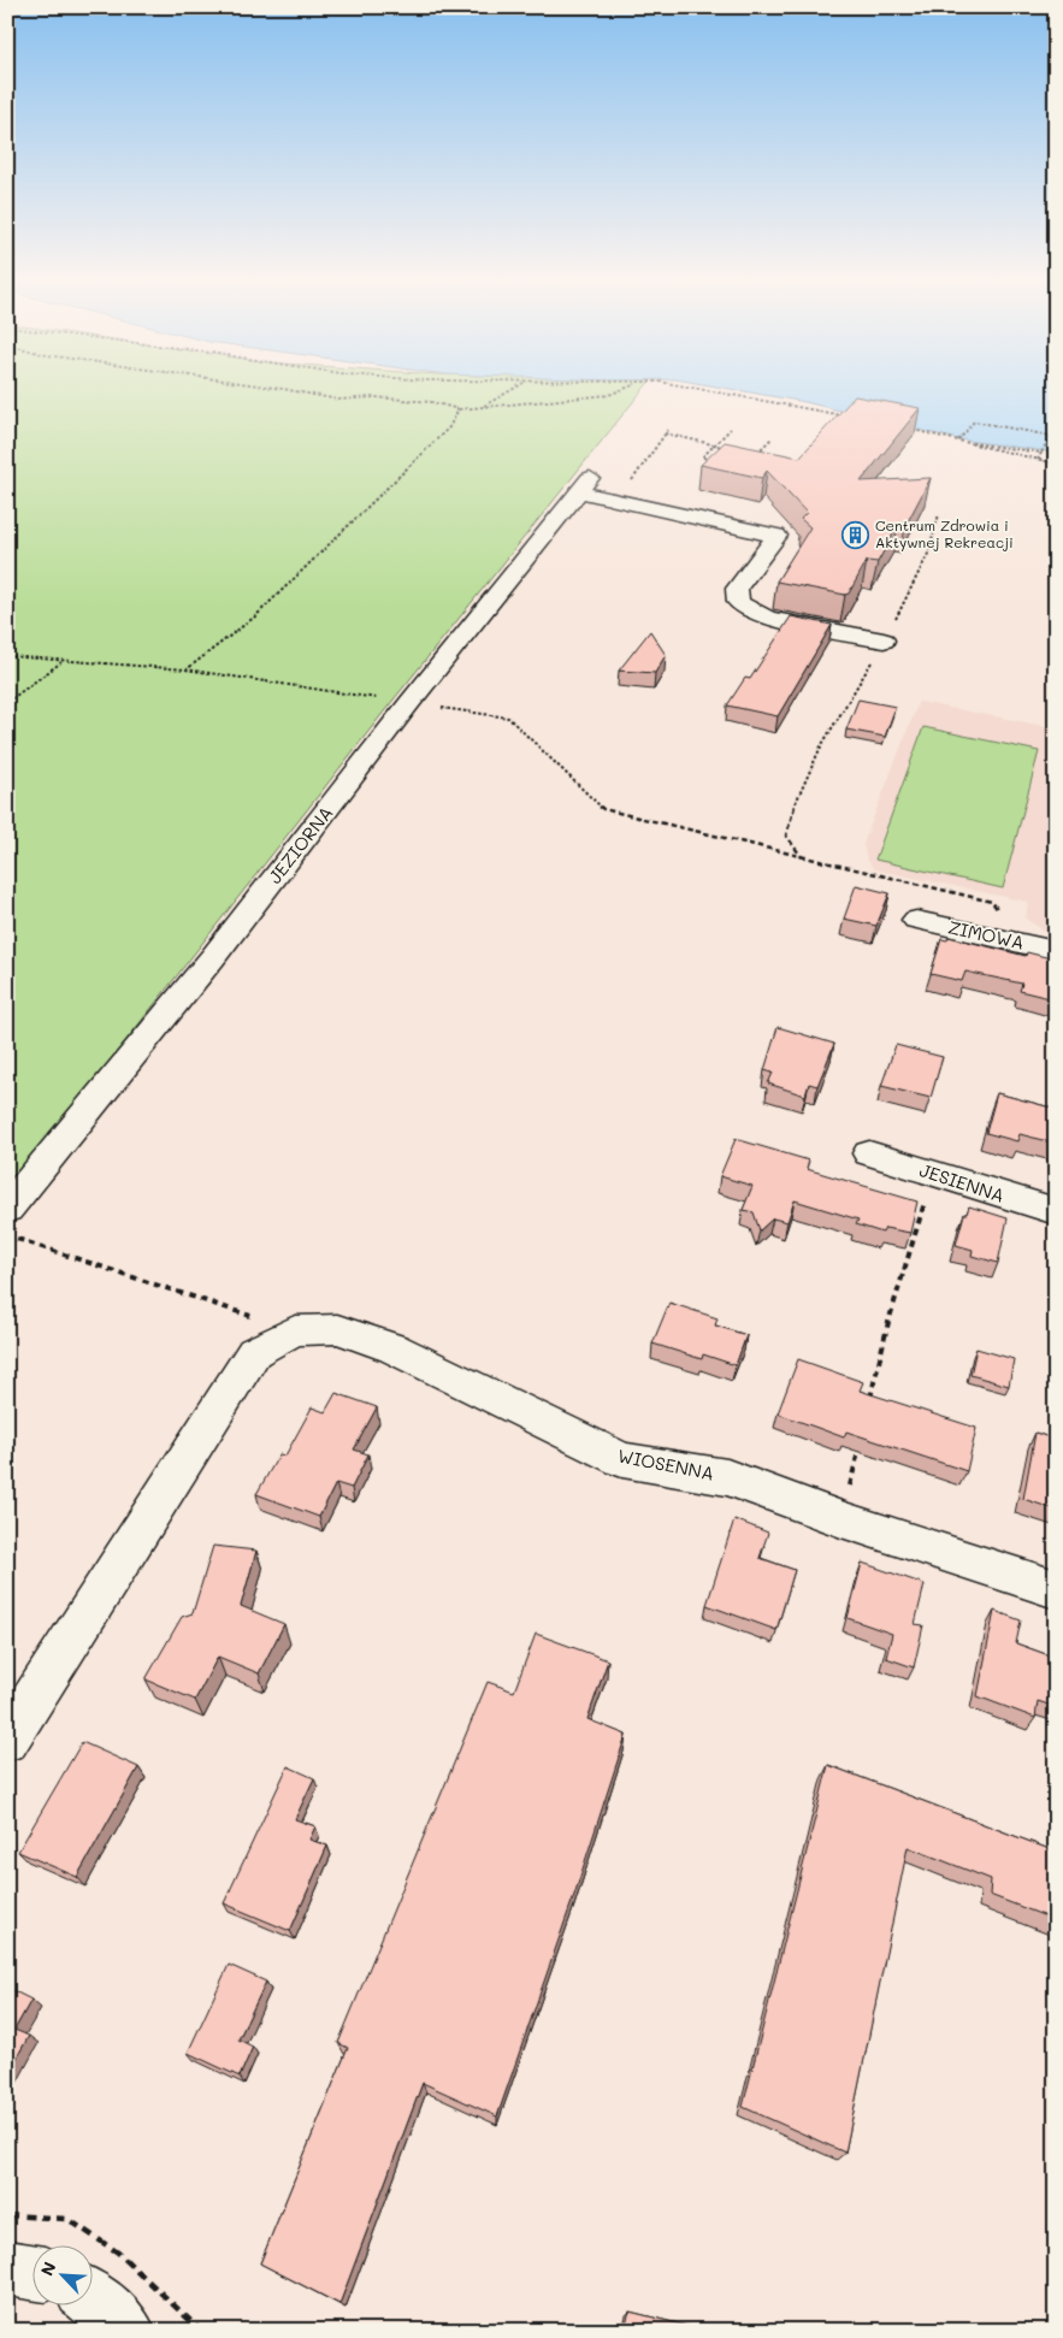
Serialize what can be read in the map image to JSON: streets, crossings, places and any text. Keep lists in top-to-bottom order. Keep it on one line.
{"streets":{"street":["JEZIORNA","ZIMOWA","JESIENNA","WIOSENNA"]},"places":{"building":["Centrum Zdrowia i Aktywnej Rekreacji"]},"north":"top left"}
